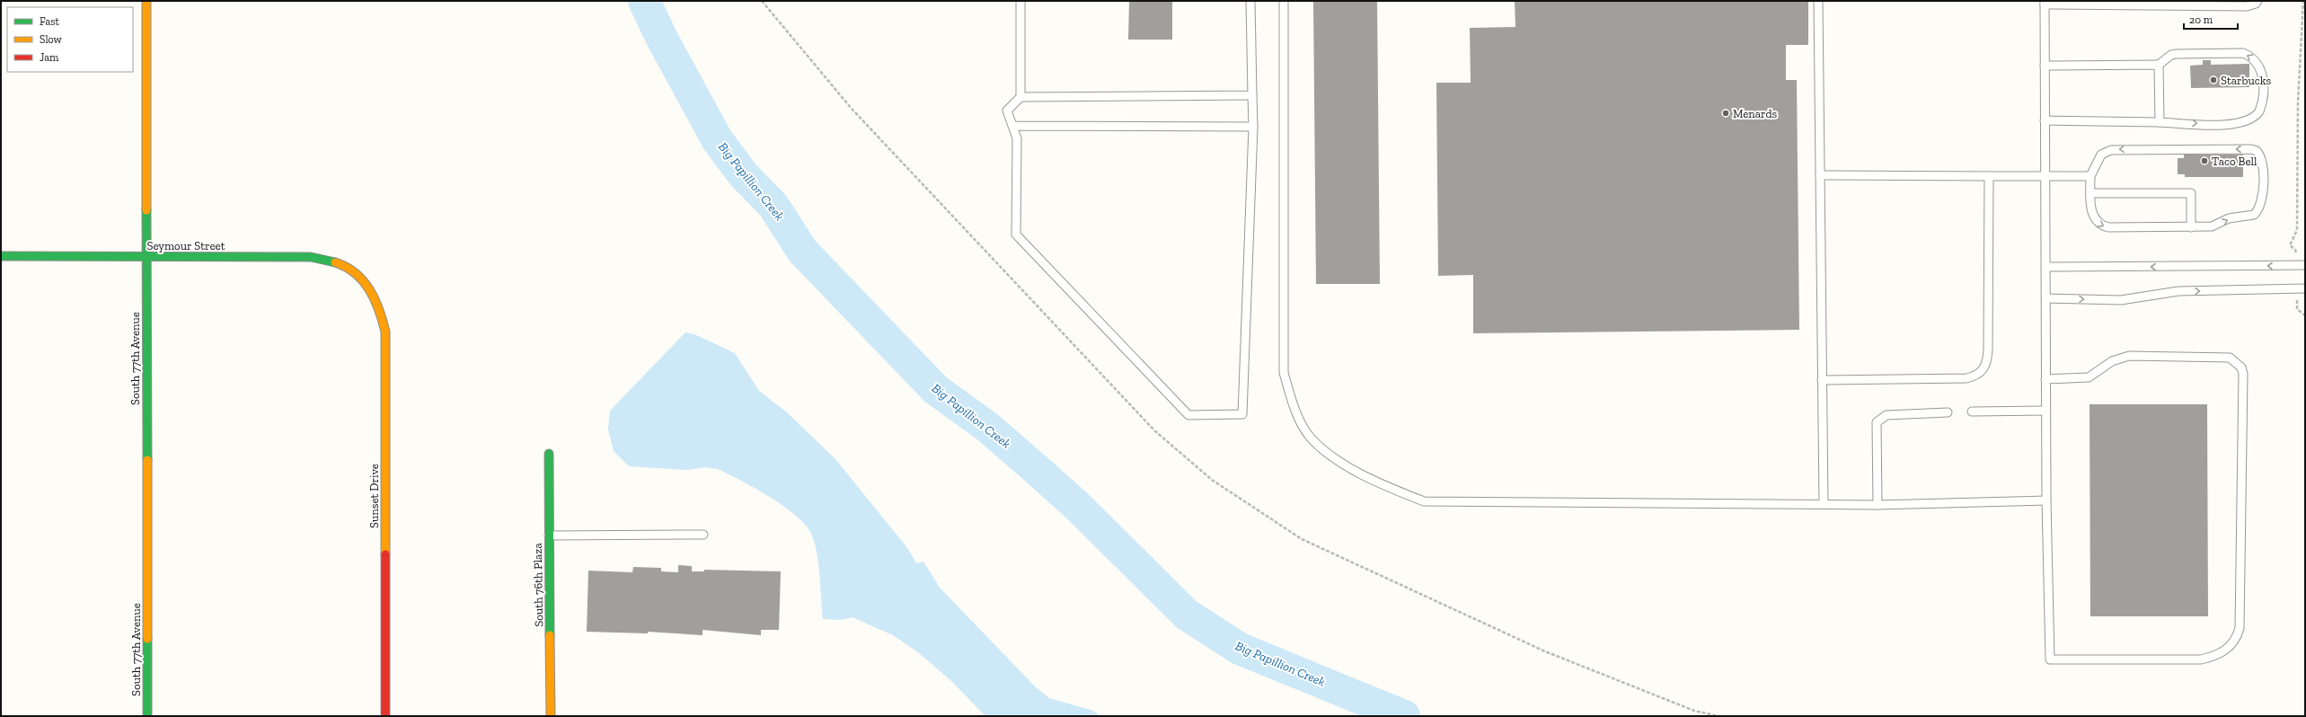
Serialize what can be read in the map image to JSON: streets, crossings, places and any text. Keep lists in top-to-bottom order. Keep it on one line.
{"streets":{"street":["Seymour Street","South 77th Avenue","Sunset Drive","South 76th Plaza"]},"crossings":[["Seymour Street","South 77th Avenue"],["Seymour Street","Sunset Drive"]],"water":["Big Papillion Creek"],"places":["Starbucks","Menards","Taco Bell"],"legend":["Fast","Slow","Jam"],"scale_bar":"20 m"}
